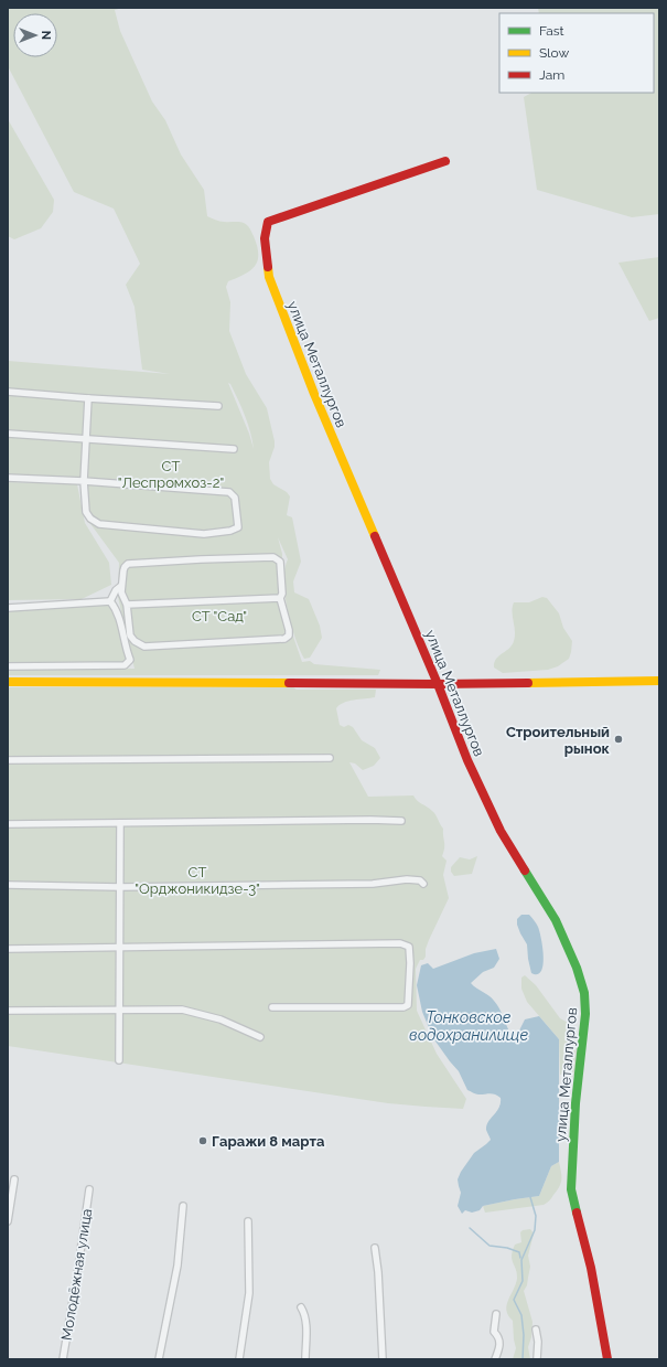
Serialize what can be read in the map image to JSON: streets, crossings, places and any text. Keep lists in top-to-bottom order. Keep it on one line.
{"streets":{"street":["улица Металлургов","Молодёжная улица"]},"water":["Тонковское водохранилище"],"parks":["СТ \"Леспромхоз-2\"","СТ \"Сад\"","СТ \"Орджоникидзе-3\""],"places":["Строительный рынок","Гаражи 8 марта"],"legend":["Fast","Slow","Jam"],"north":"right"}
